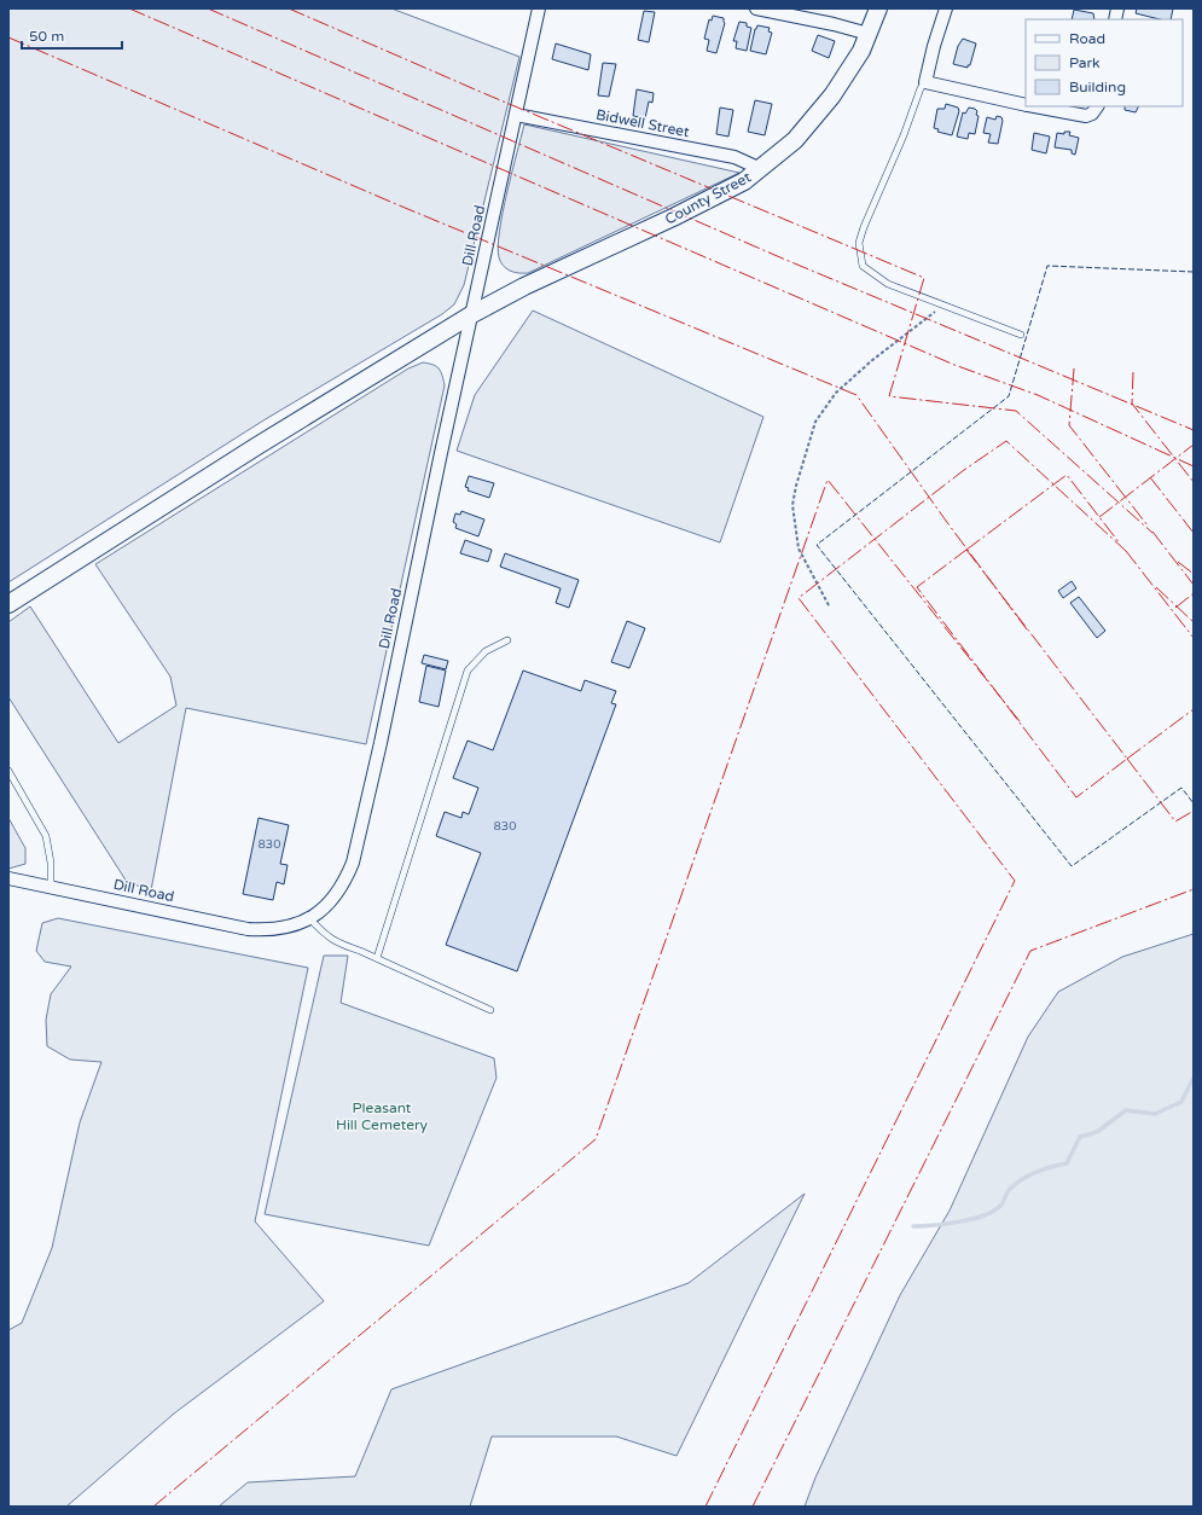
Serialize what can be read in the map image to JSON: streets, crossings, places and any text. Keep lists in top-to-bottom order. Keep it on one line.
{"streets":{"street":["Bidwell Street","County Street","Dill Road"]},"crossings":[["Bidwell Street","County Street"],["Bidwell Street","Dill Road"],["County Street","Dill Road"]],"parks":["Pleasant Hill Cemetery"],"house_numbers":["830","830"],"legend":["Road","Park","Building"],"scale_bar":"50 m"}
